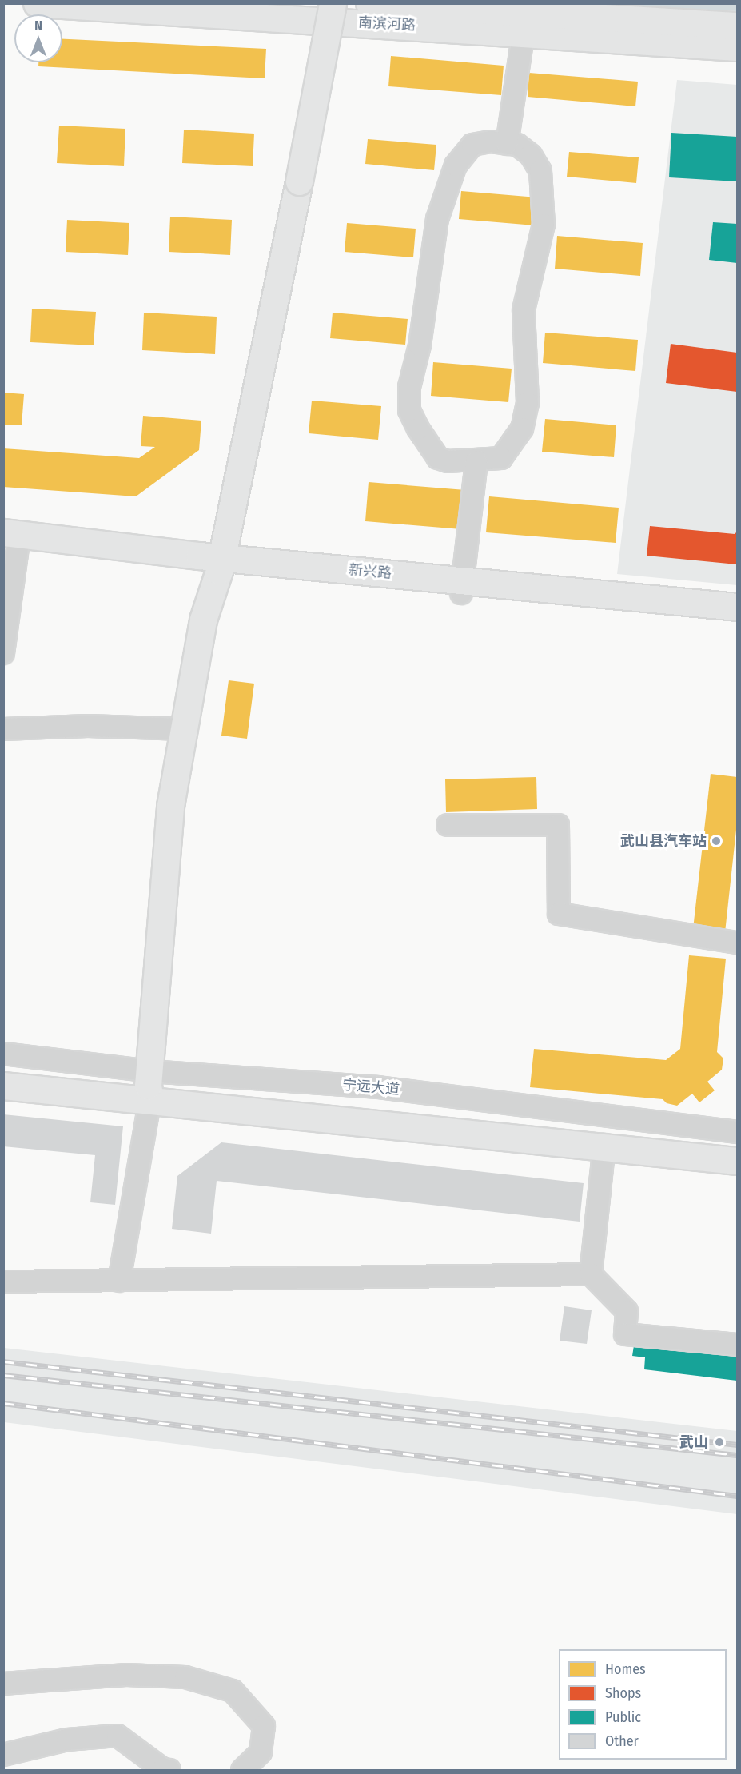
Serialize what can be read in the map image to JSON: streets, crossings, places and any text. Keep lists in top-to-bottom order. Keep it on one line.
{"streets":{"main road":["南滨河路","新兴路","宁远大道"]},"places":["武山县汽车站","武山"],"legend":["Homes","Shops","Public","Other"],"north":"top"}
